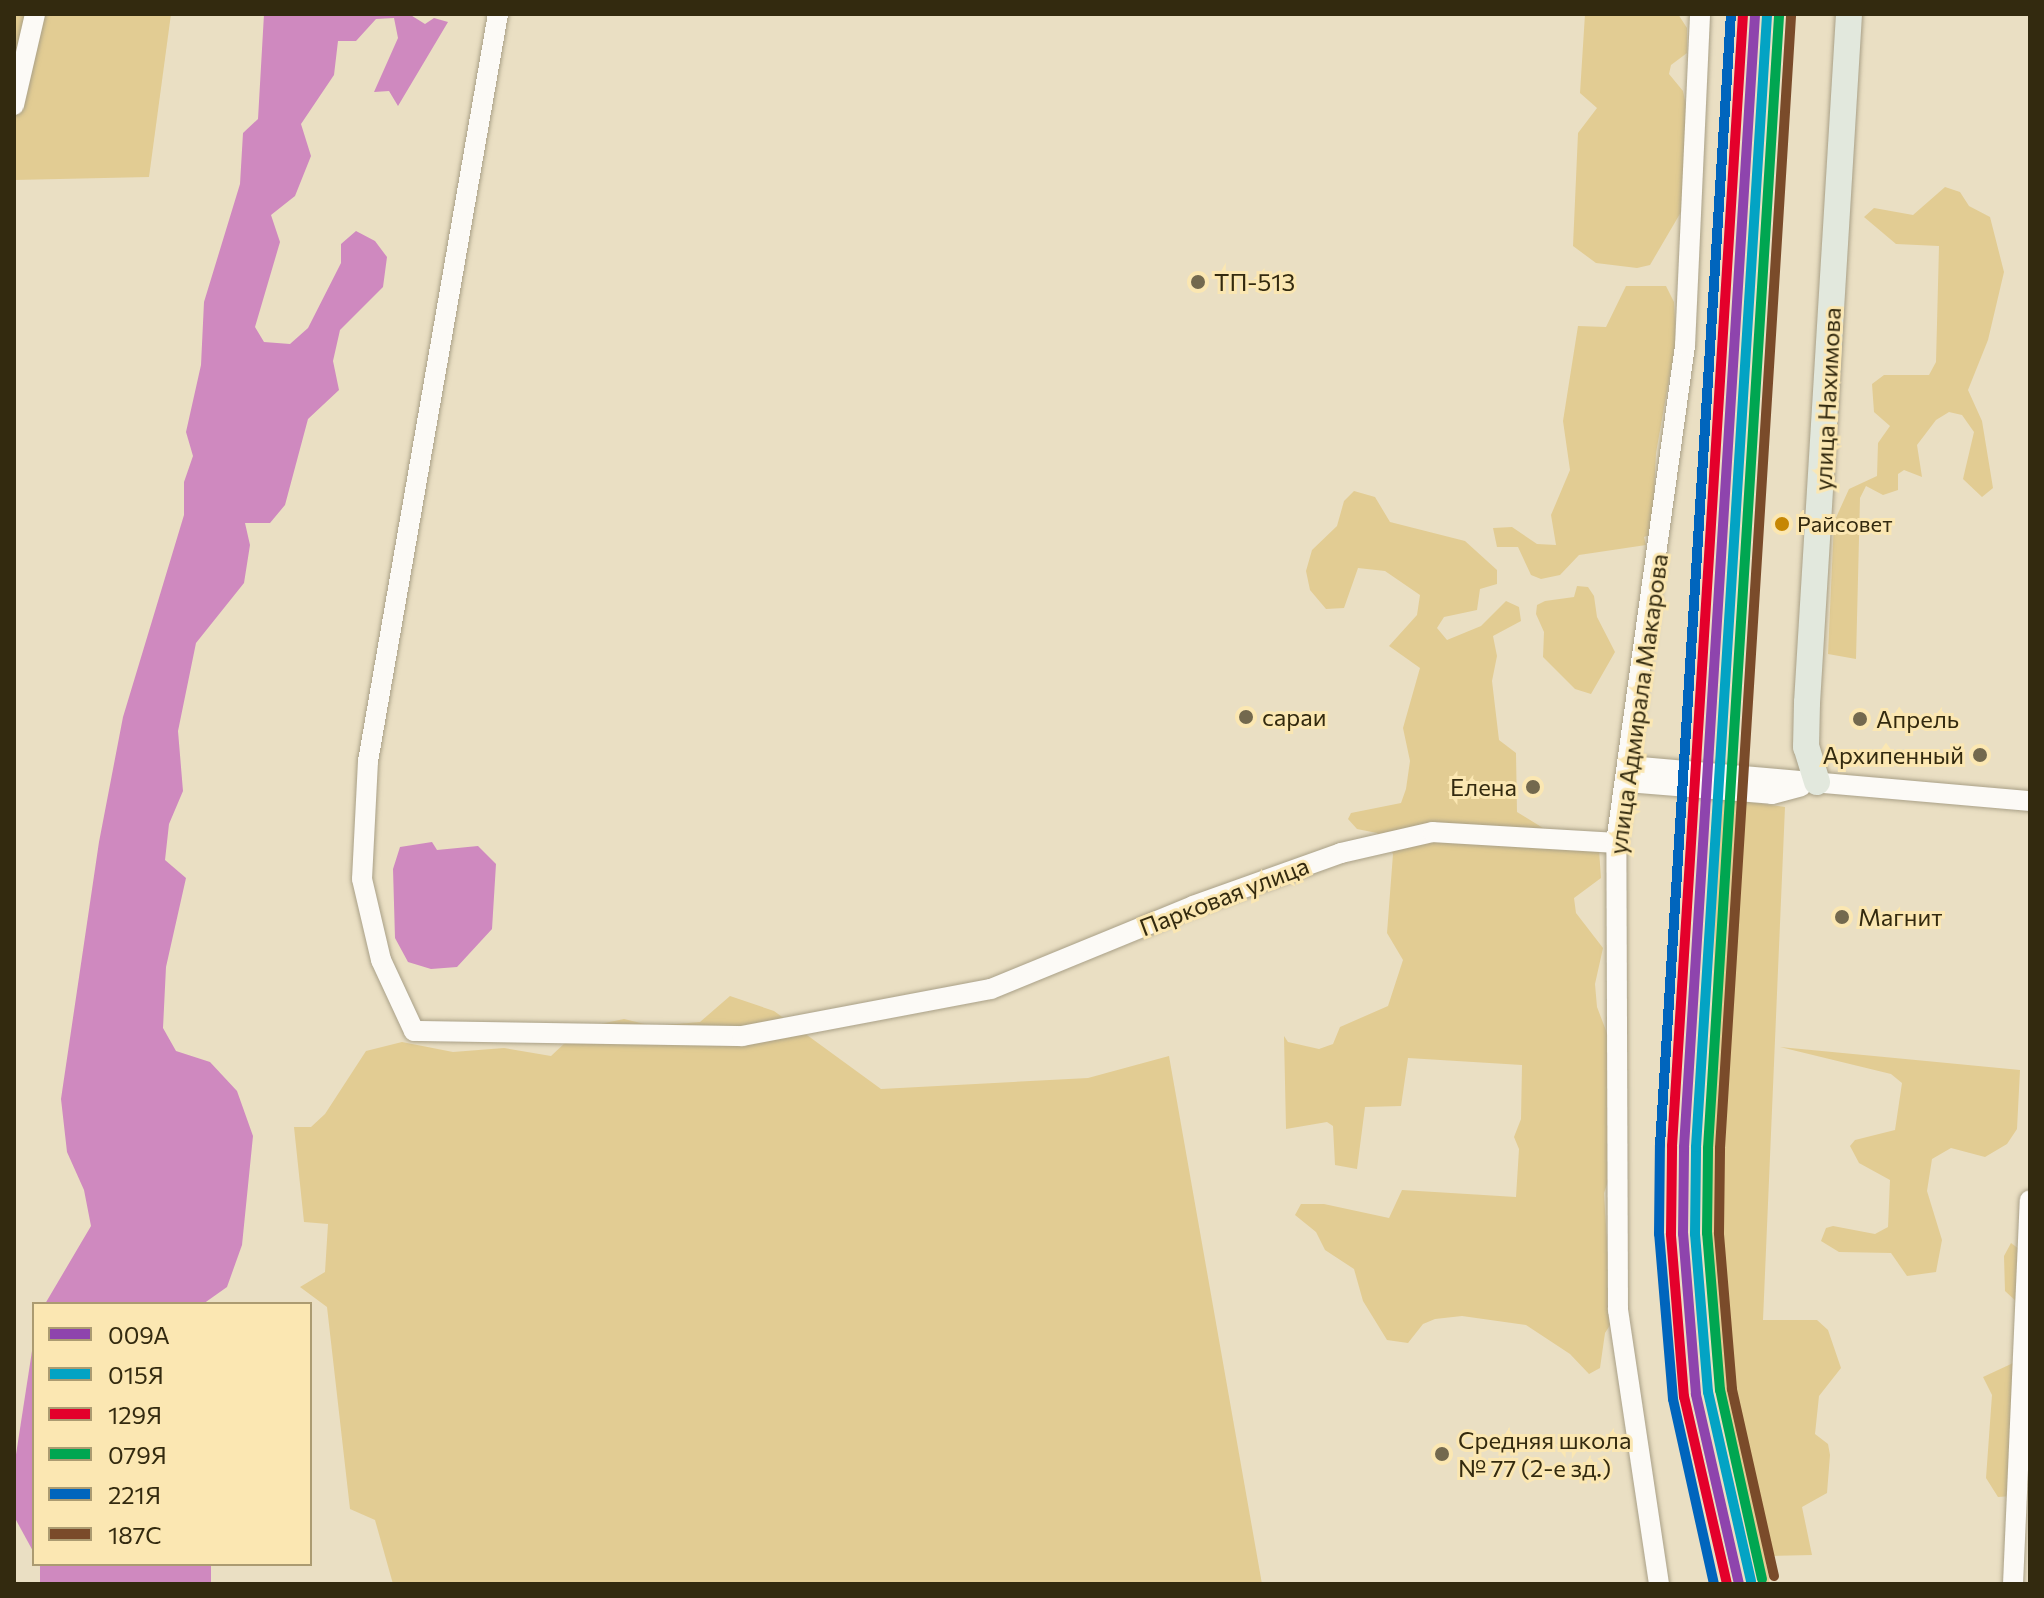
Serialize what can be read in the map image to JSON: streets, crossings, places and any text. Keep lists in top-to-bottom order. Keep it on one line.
{"streets":{"main road":["улица Нахимова"],"street":["улица Адмирала Макарова","Парковая улица"]},"crossings":[["улица Адмирала Макарова","Парковая улица"]],"places":["ТП-513","Райсовет","сараи","Апрель","Архипенный","Елена","Магнит","Средняя школа № 77 (2-е зд.)"],"lines":["transit line 009А","transit line 129Я","transit line 221Я","transit line 015Я","transit line 079Я","transit line 187С"],"legend":["009А","015Я","129Я","079Я","221Я","187С"]}
